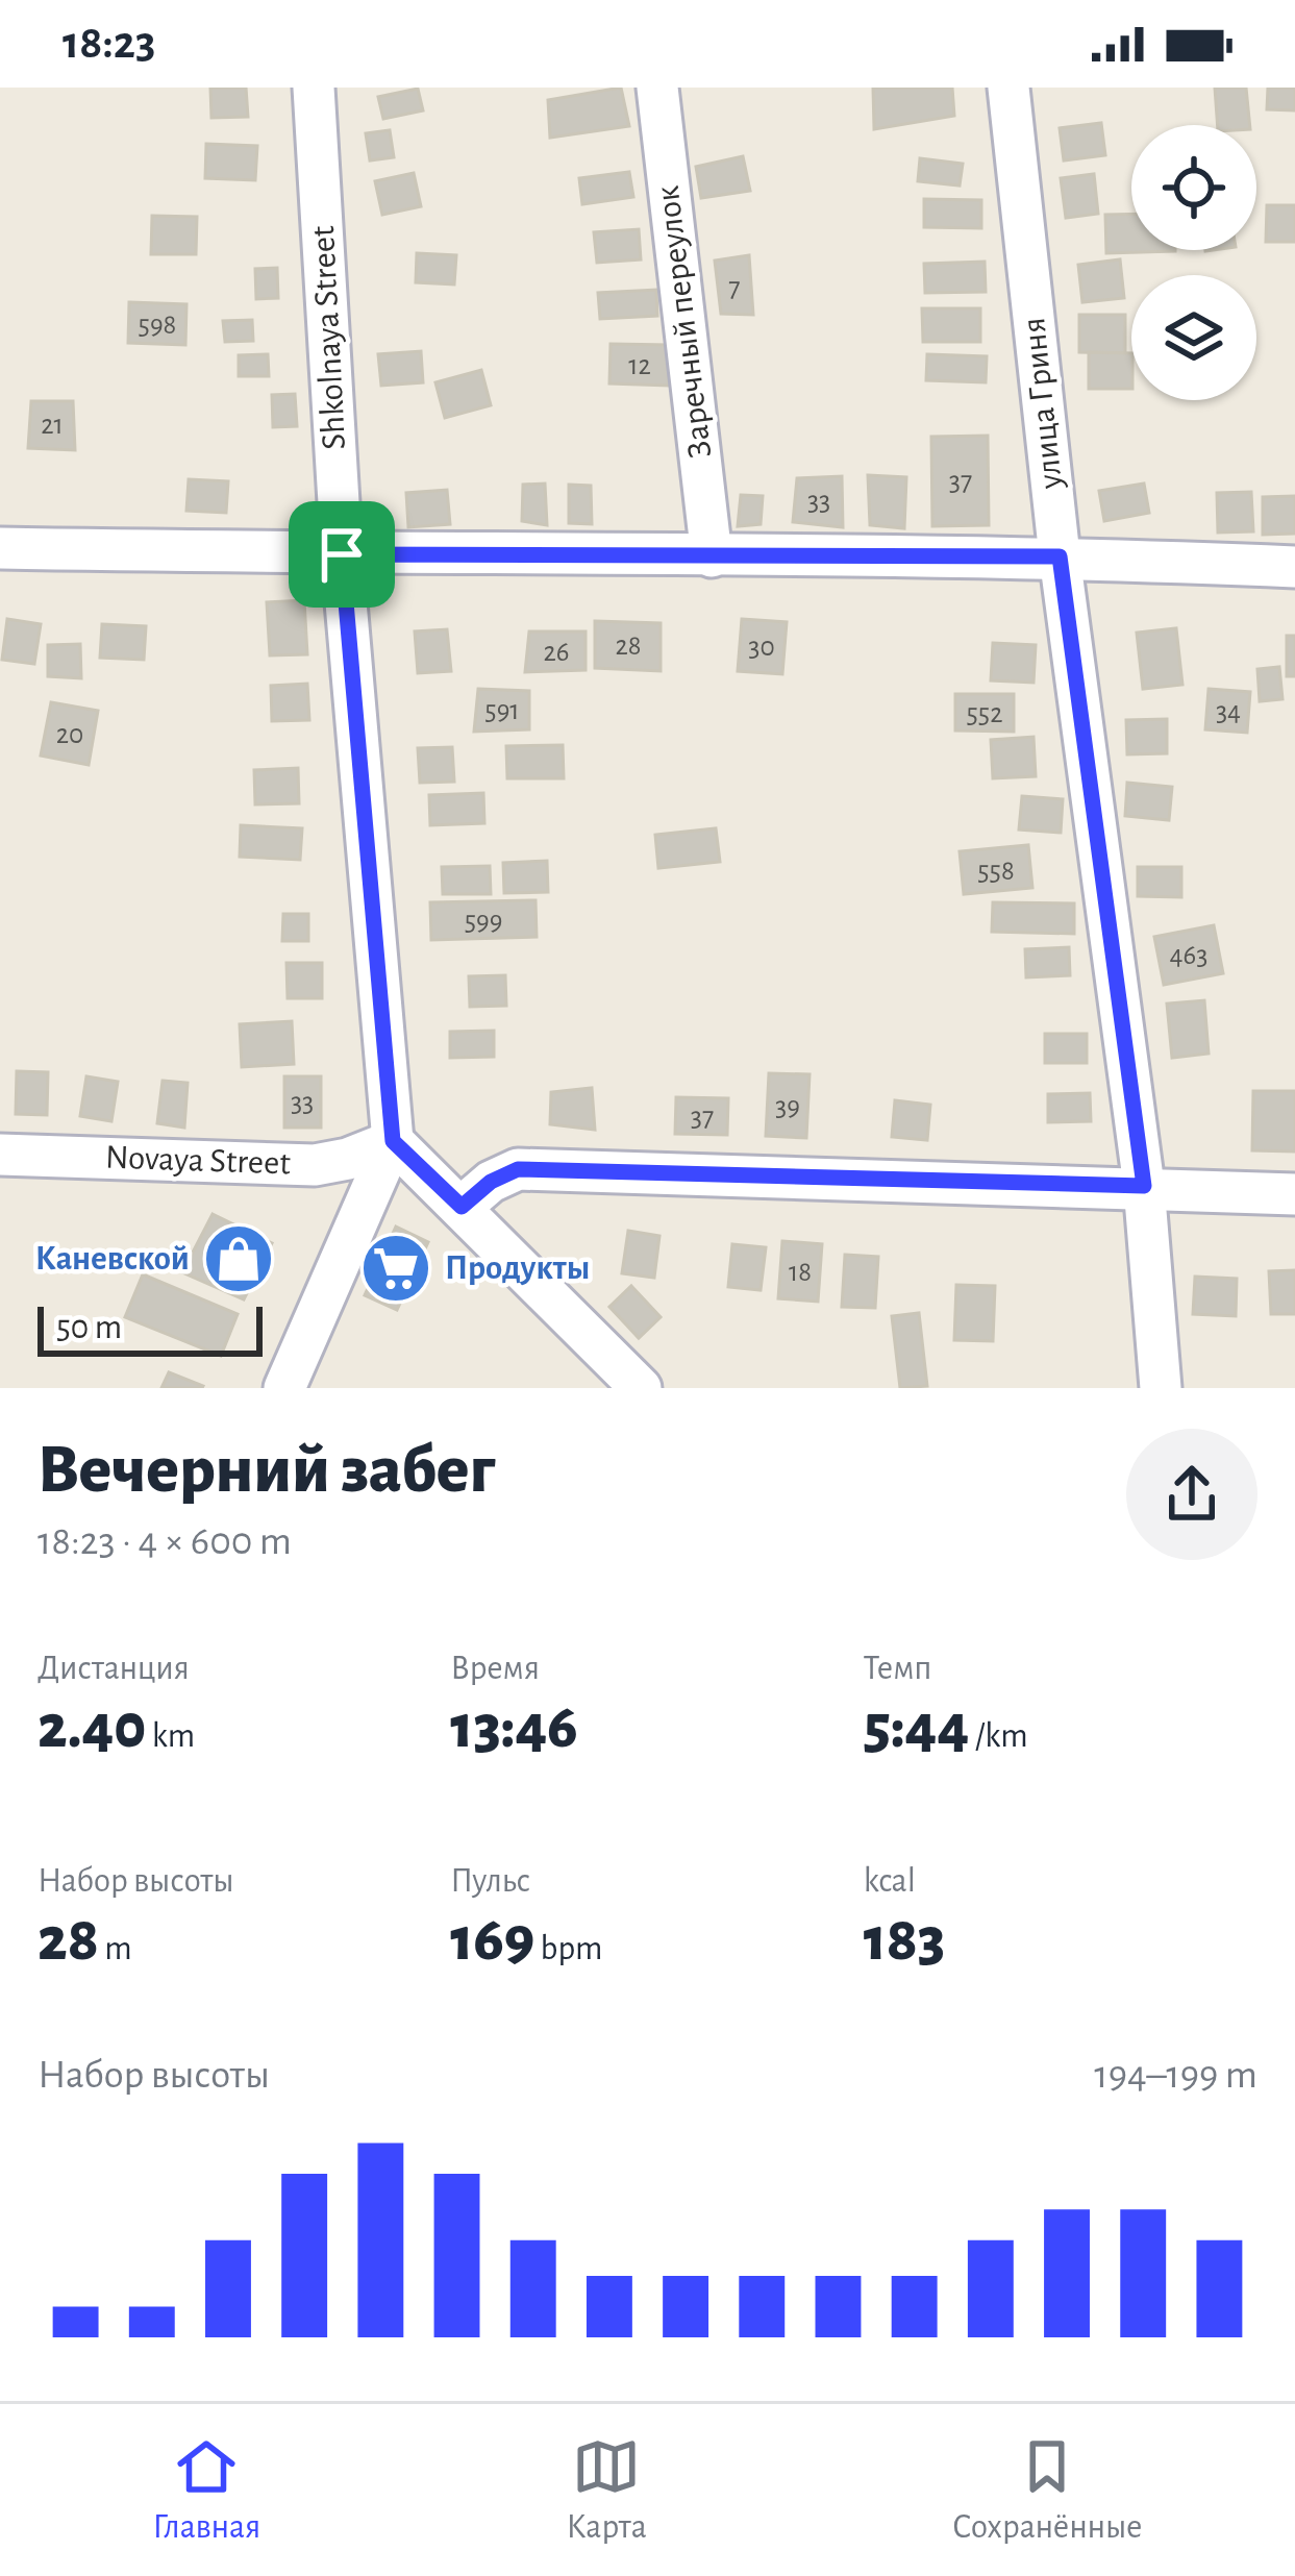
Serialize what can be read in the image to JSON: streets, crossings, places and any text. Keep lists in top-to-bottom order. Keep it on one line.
{"streets":{"street":["Заречный переулок","Shkolnaya Street","улица Гриня","Novaya Street"]},"crossings":[["Shkolnaya Street","Novaya Street"]],"places":{"shop":["Каневской"],"supermarket":["Продукты"]},"house_numbers":["7","598","12","21","37","33","28","30","26","591","34","552","20","558","599","463","33","39","37","18"],"scale_bar":"50 m","page":{"status":"18:23","scale":"50 m","heading":["Вечерний забег","18:23 · 4 × 600 m"],"stats":[["Дистанция","2.40 km"],["Время","13:46"],["Темп","5:44 /km"],["Набор высоты","28 m"],["Пульс","169 bpm"],["kcal","183"]],"chart":["Набор высоты","194–199 m"],"tabs":["Главная","Карта","Сохранённые"]}}
